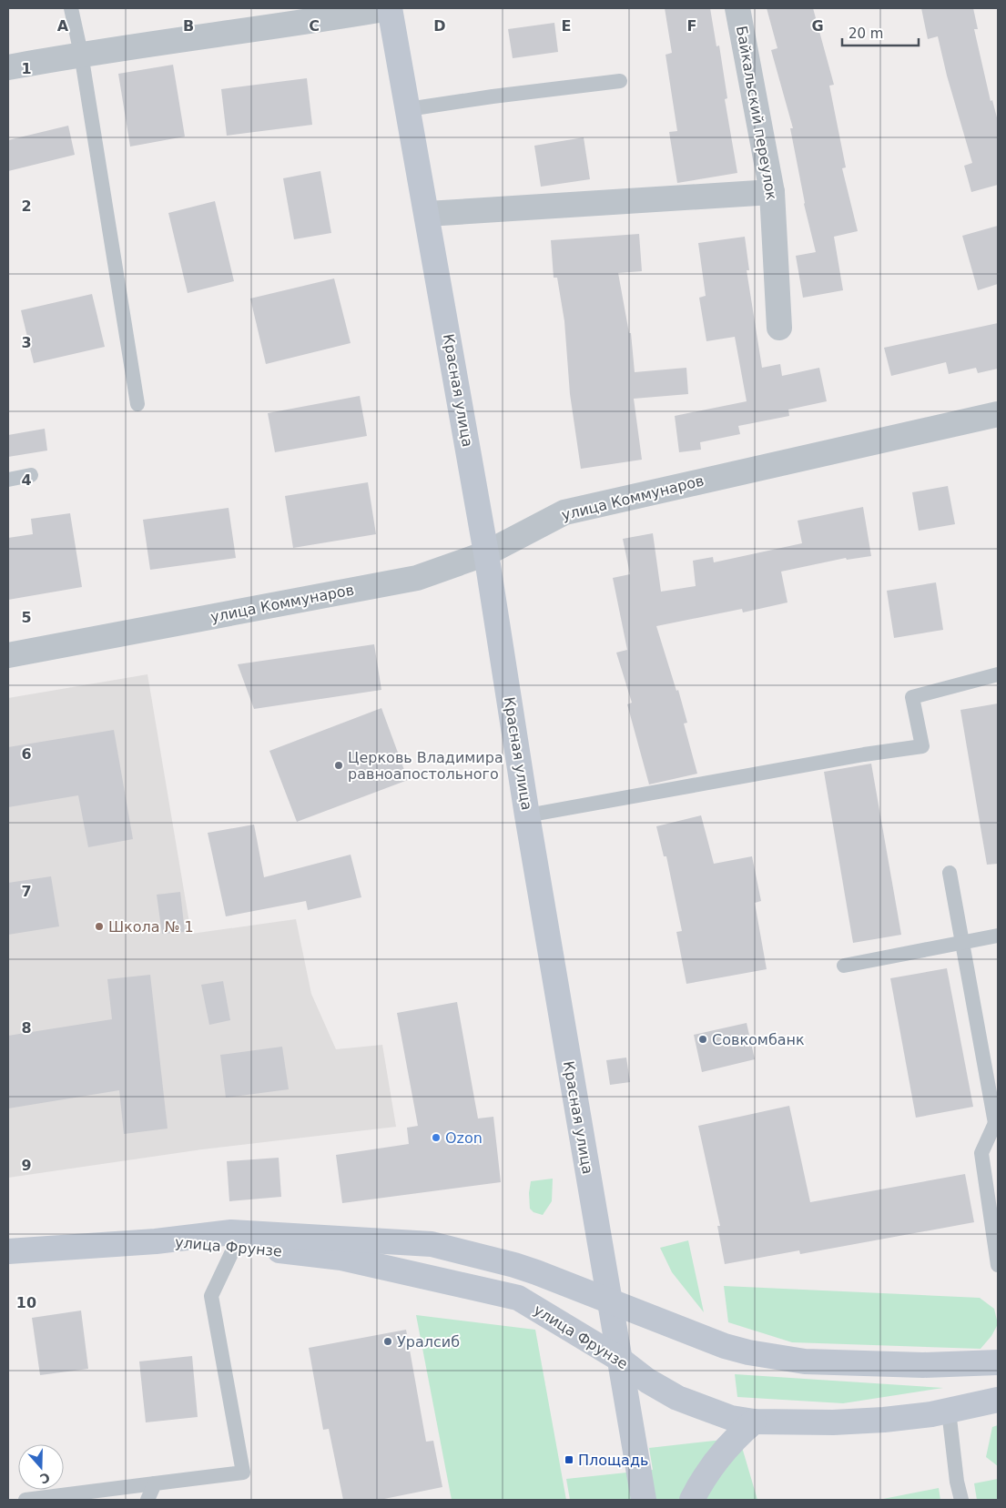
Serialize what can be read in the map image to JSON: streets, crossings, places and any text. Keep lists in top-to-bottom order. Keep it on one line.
{"streets":{"main road":["Красная улица","улица Фрунзе"],"street":["Байкальский переулок","улица Коммунаров"]},"crossings":[["Красная улица","улица Коммунаров"],["Красная улица","улица Фрунзе"]],"places":{"other":["Церковь Владимира равноапостольного","Школа № 1","Совкомбанк","Ozon","Уралсиб"],"transit":["Площадь"]},"scale_bar":"20 m","north":"bottom","grid":{"columns":["A","B","C","D","E","F","G"],"rows":["1","2","3","4","5","6","7","8","9","10"]}}
